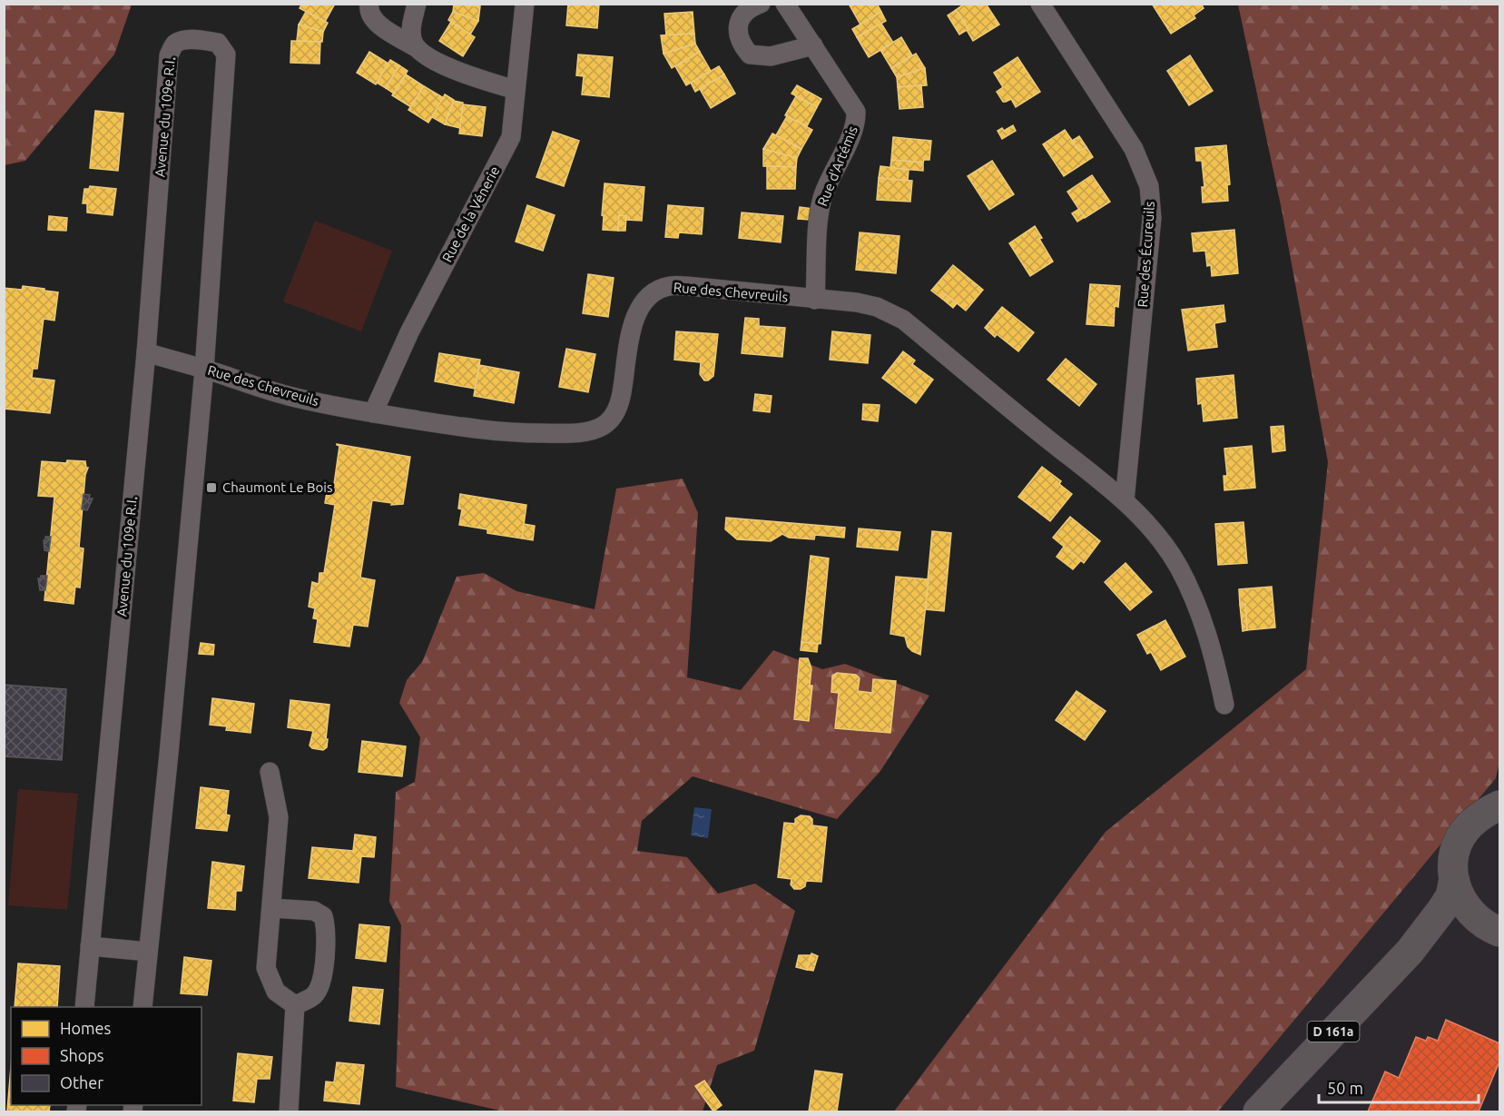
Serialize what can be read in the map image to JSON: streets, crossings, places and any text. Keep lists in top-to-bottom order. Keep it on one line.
{"streets":{"main road":["D 161a"],"street":["Avenue du 109e R.I.","Rue d'Artémis","Rue de la Vénerie","Rue des Écureuils","Rue des Chevreuils"]},"crossings":[["Avenue du 109e R.I.","Rue des Chevreuils"],["Rue d'Artémis","Rue des Chevreuils"],["Rue de la Vénerie","Rue des Chevreuils"],["Rue des Écureuils","Rue des Chevreuils"]],"places":{"transit":["Chaumont Le Bois"]},"legend":["Homes","Shops","Other"],"scale_bar":"50 m"}
